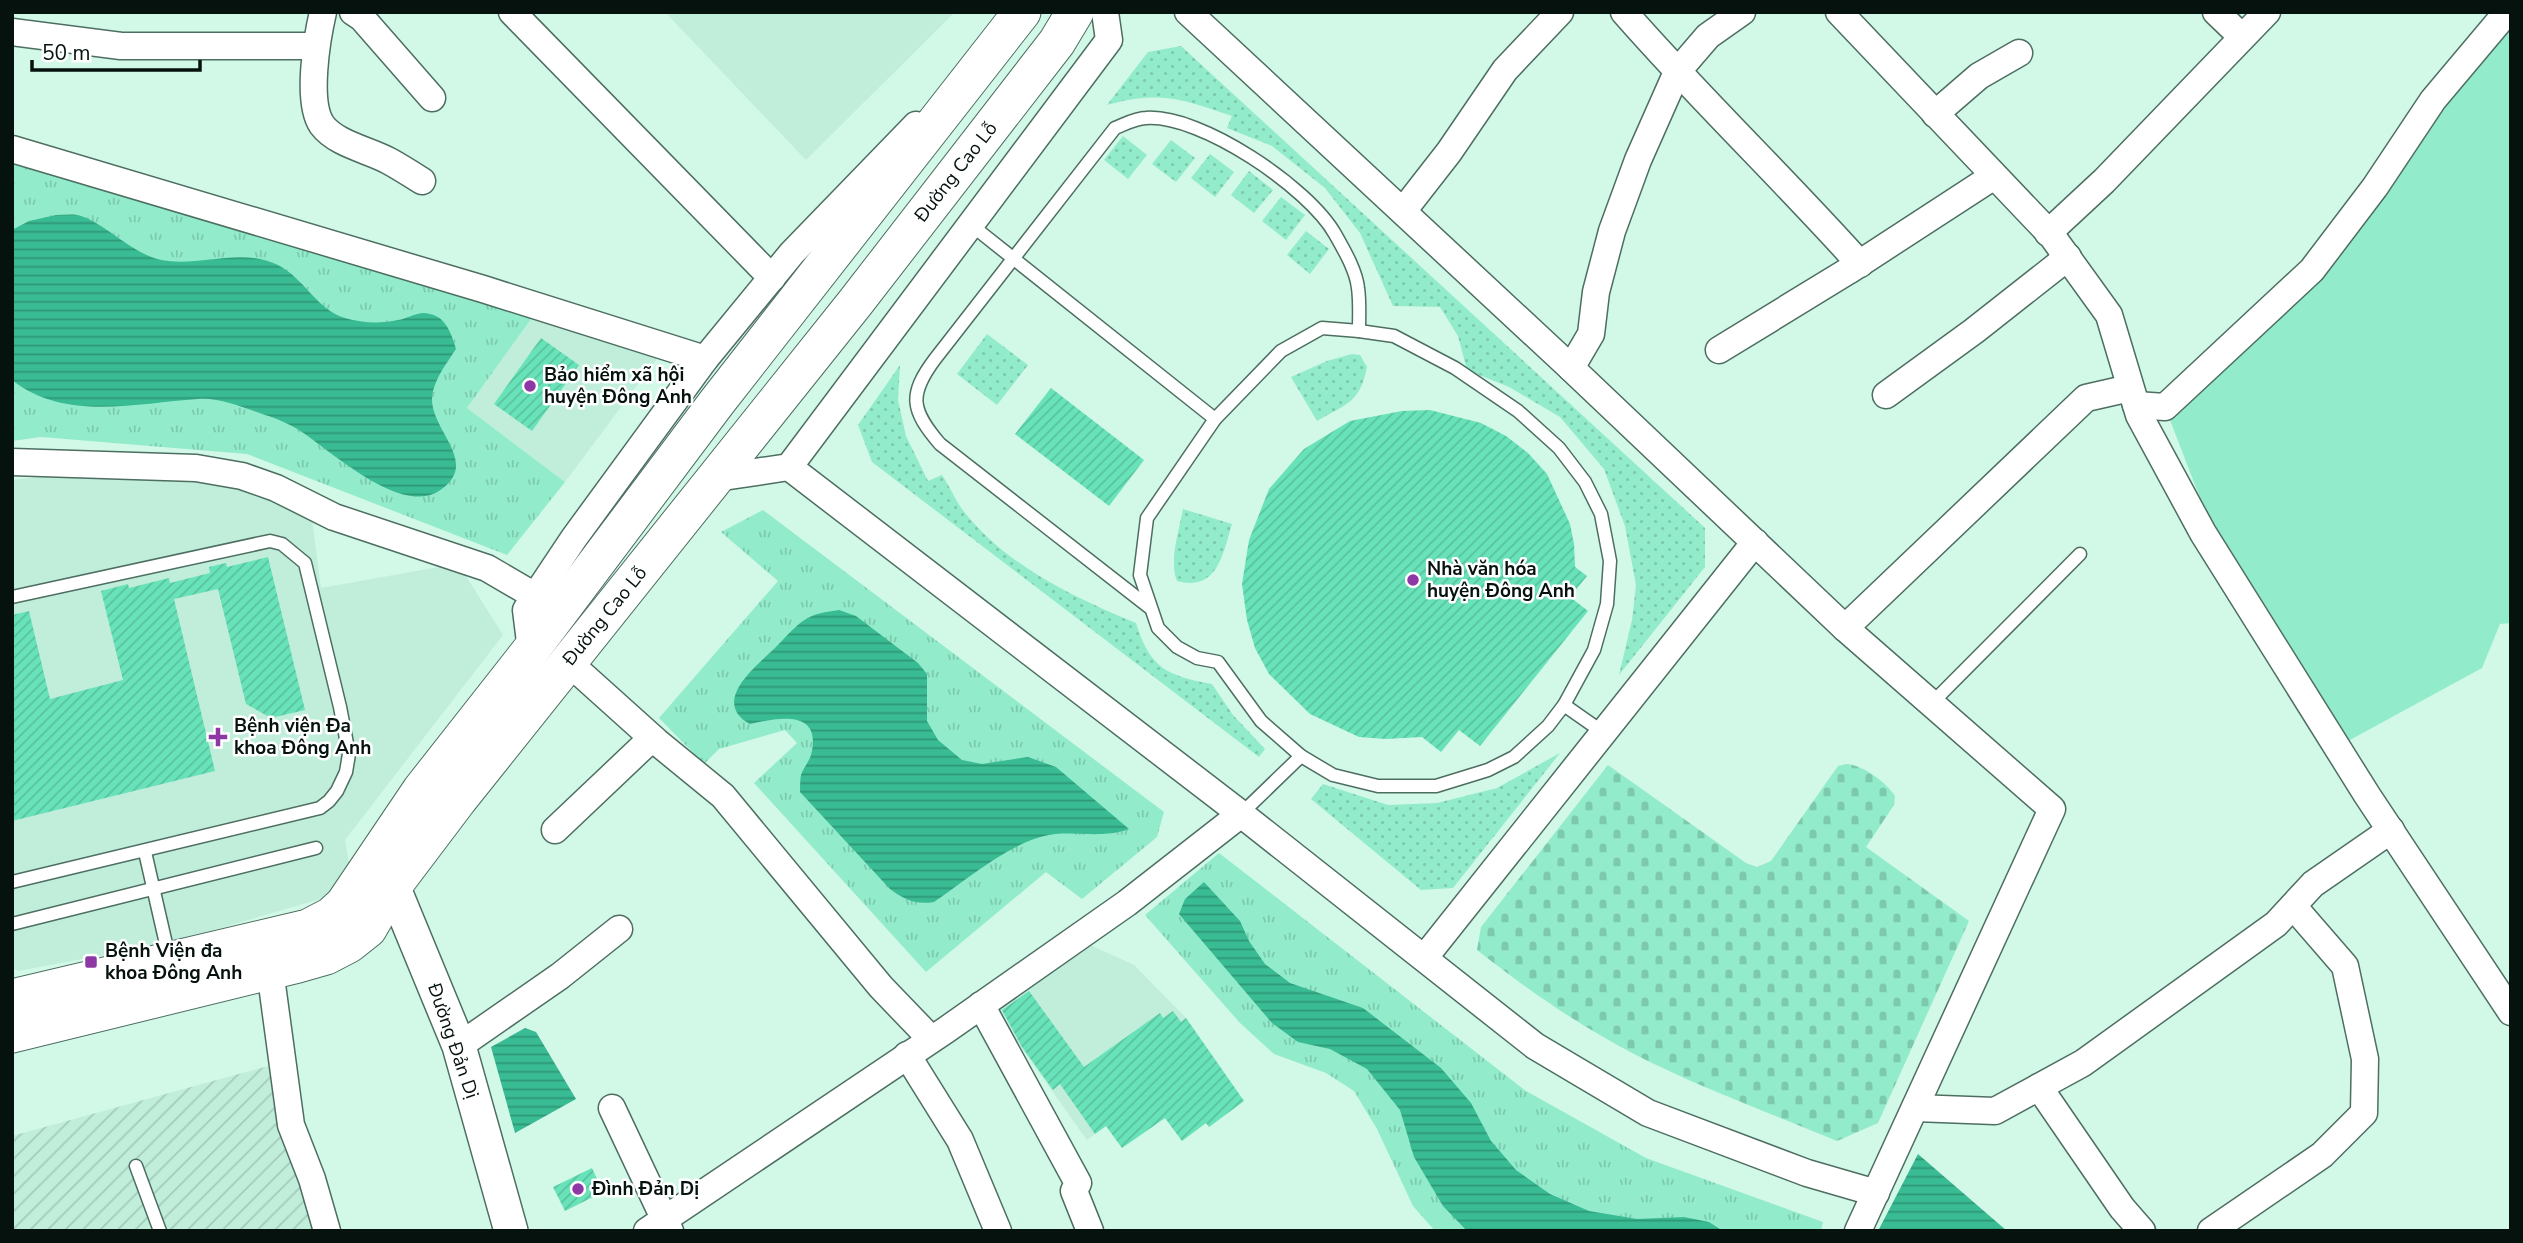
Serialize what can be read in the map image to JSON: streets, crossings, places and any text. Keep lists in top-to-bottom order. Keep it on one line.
{"streets":{"main road":["Đường Cao Lỗ"],"street":["Đường Đản Dị"]},"crossings":[["Đường Cao Lỗ","Đường Đản Dị"]],"places":{"other":["Bảo hiểm xã hội huyện Đông Anh","Nhà văn hóa huyện Đông Anh","Đình Đản Dị"],"health":["Bệnh viện Đa khoa Đông Anh"],"transit":["Bệnh Viện đa khoa Đông Anh"]},"scale_bar":"50 m"}
